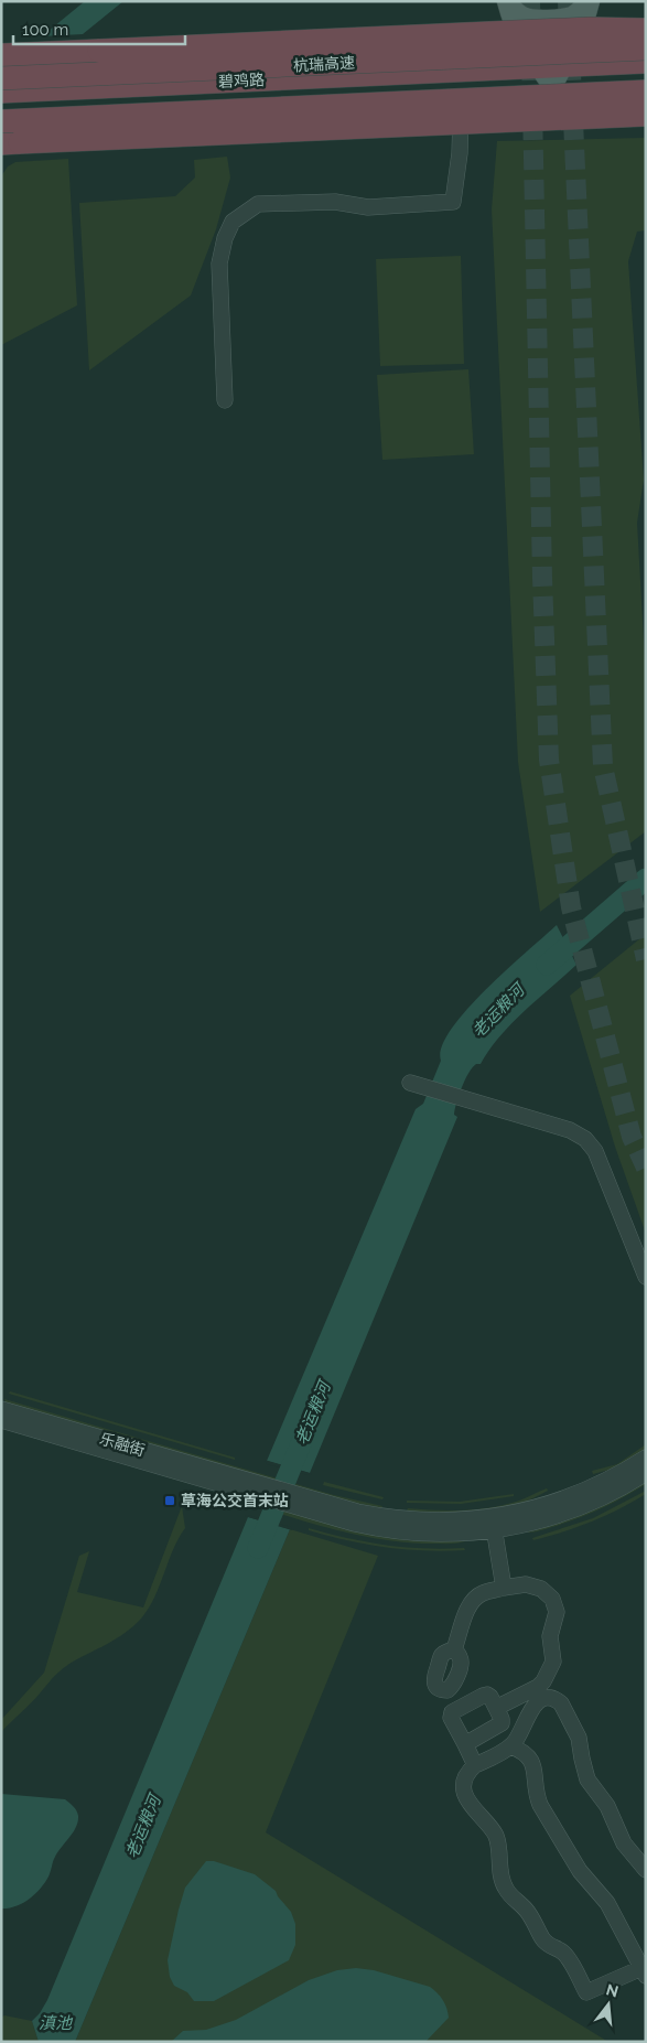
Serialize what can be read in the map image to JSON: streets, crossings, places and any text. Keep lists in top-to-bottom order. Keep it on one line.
{"streets":{"highway":["杭瑞高速","碧鸡路"],"street":["乐融街"]},"water":["老运粮河","滇池"],"places":{"transit":["草海公交首末站"]},"scale_bar":"100 m","north":"top"}
